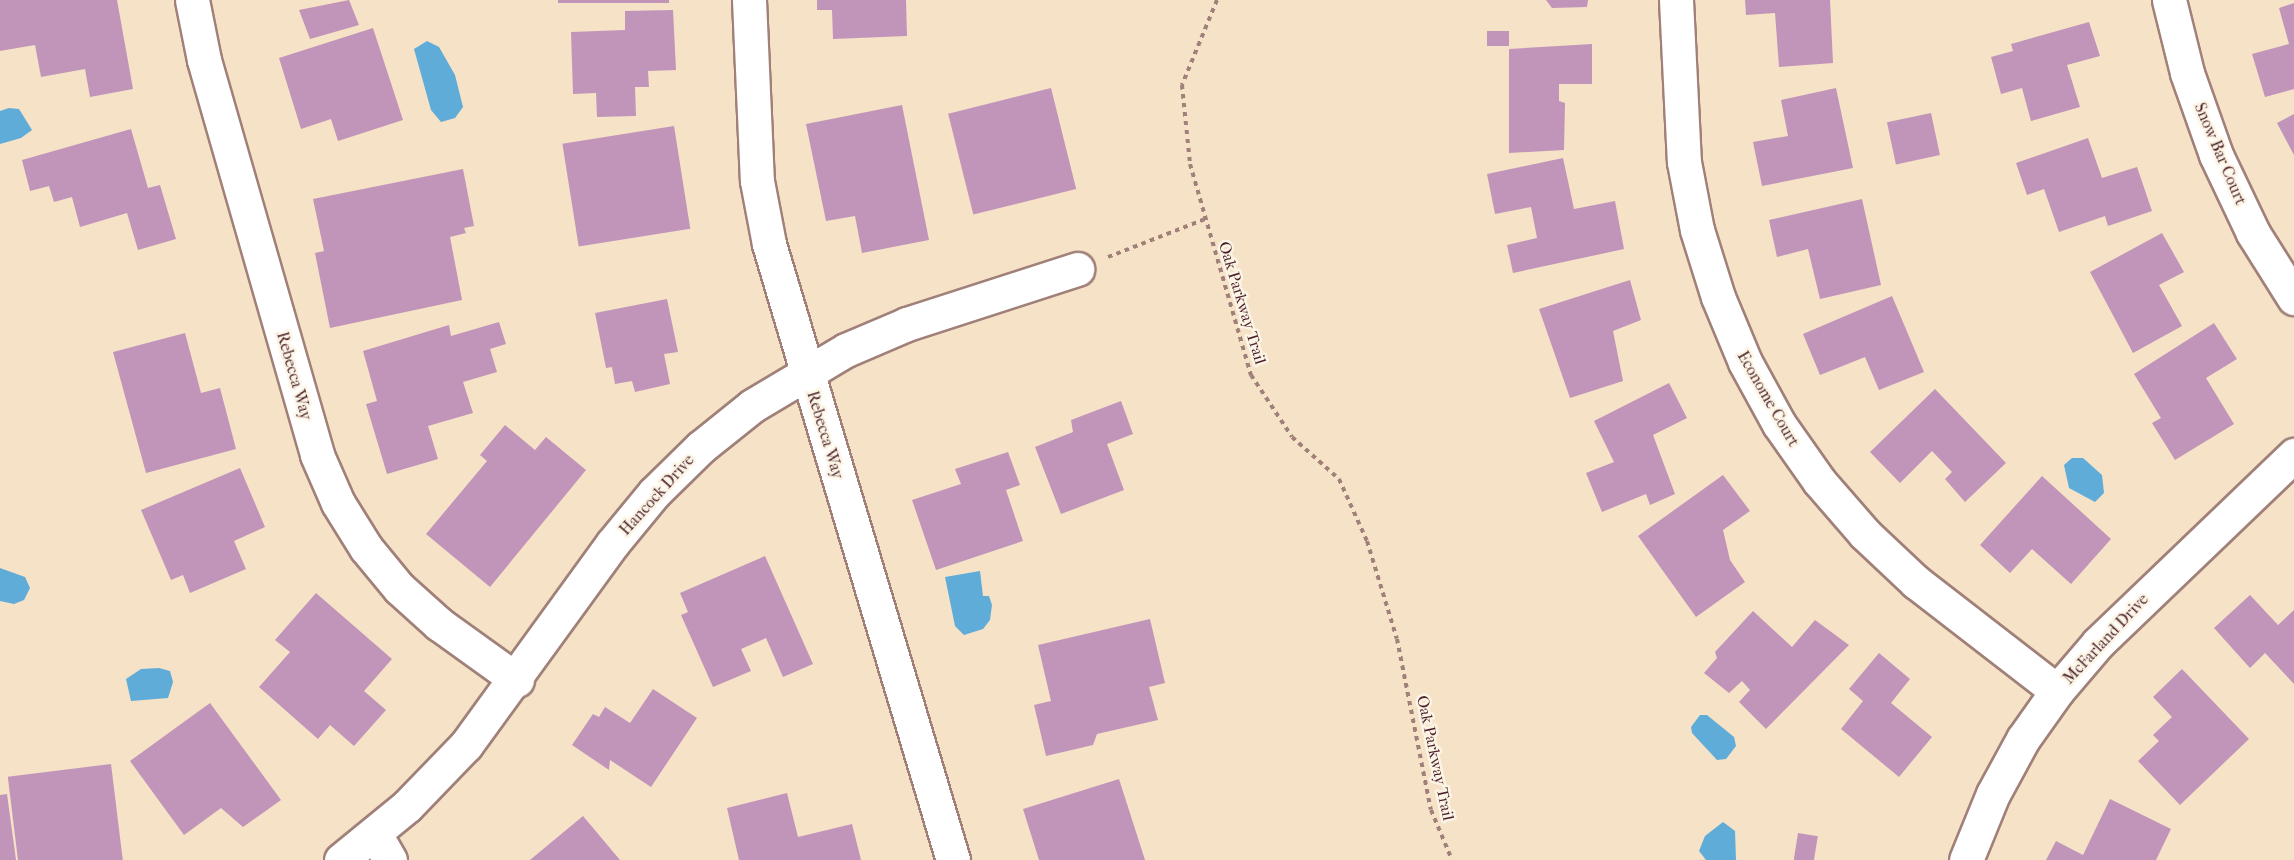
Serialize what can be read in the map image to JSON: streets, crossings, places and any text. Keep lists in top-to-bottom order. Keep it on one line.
{"streets":{"street":["Snow Bar Court","Rebecca Way","Econome Court","Hancock Drive","McFarland Drive"],"path":["Oak Parkway Trail"]},"crossings":[["Rebecca Way","Hancock Drive"],["Econome Court","McFarland Drive"]]}
